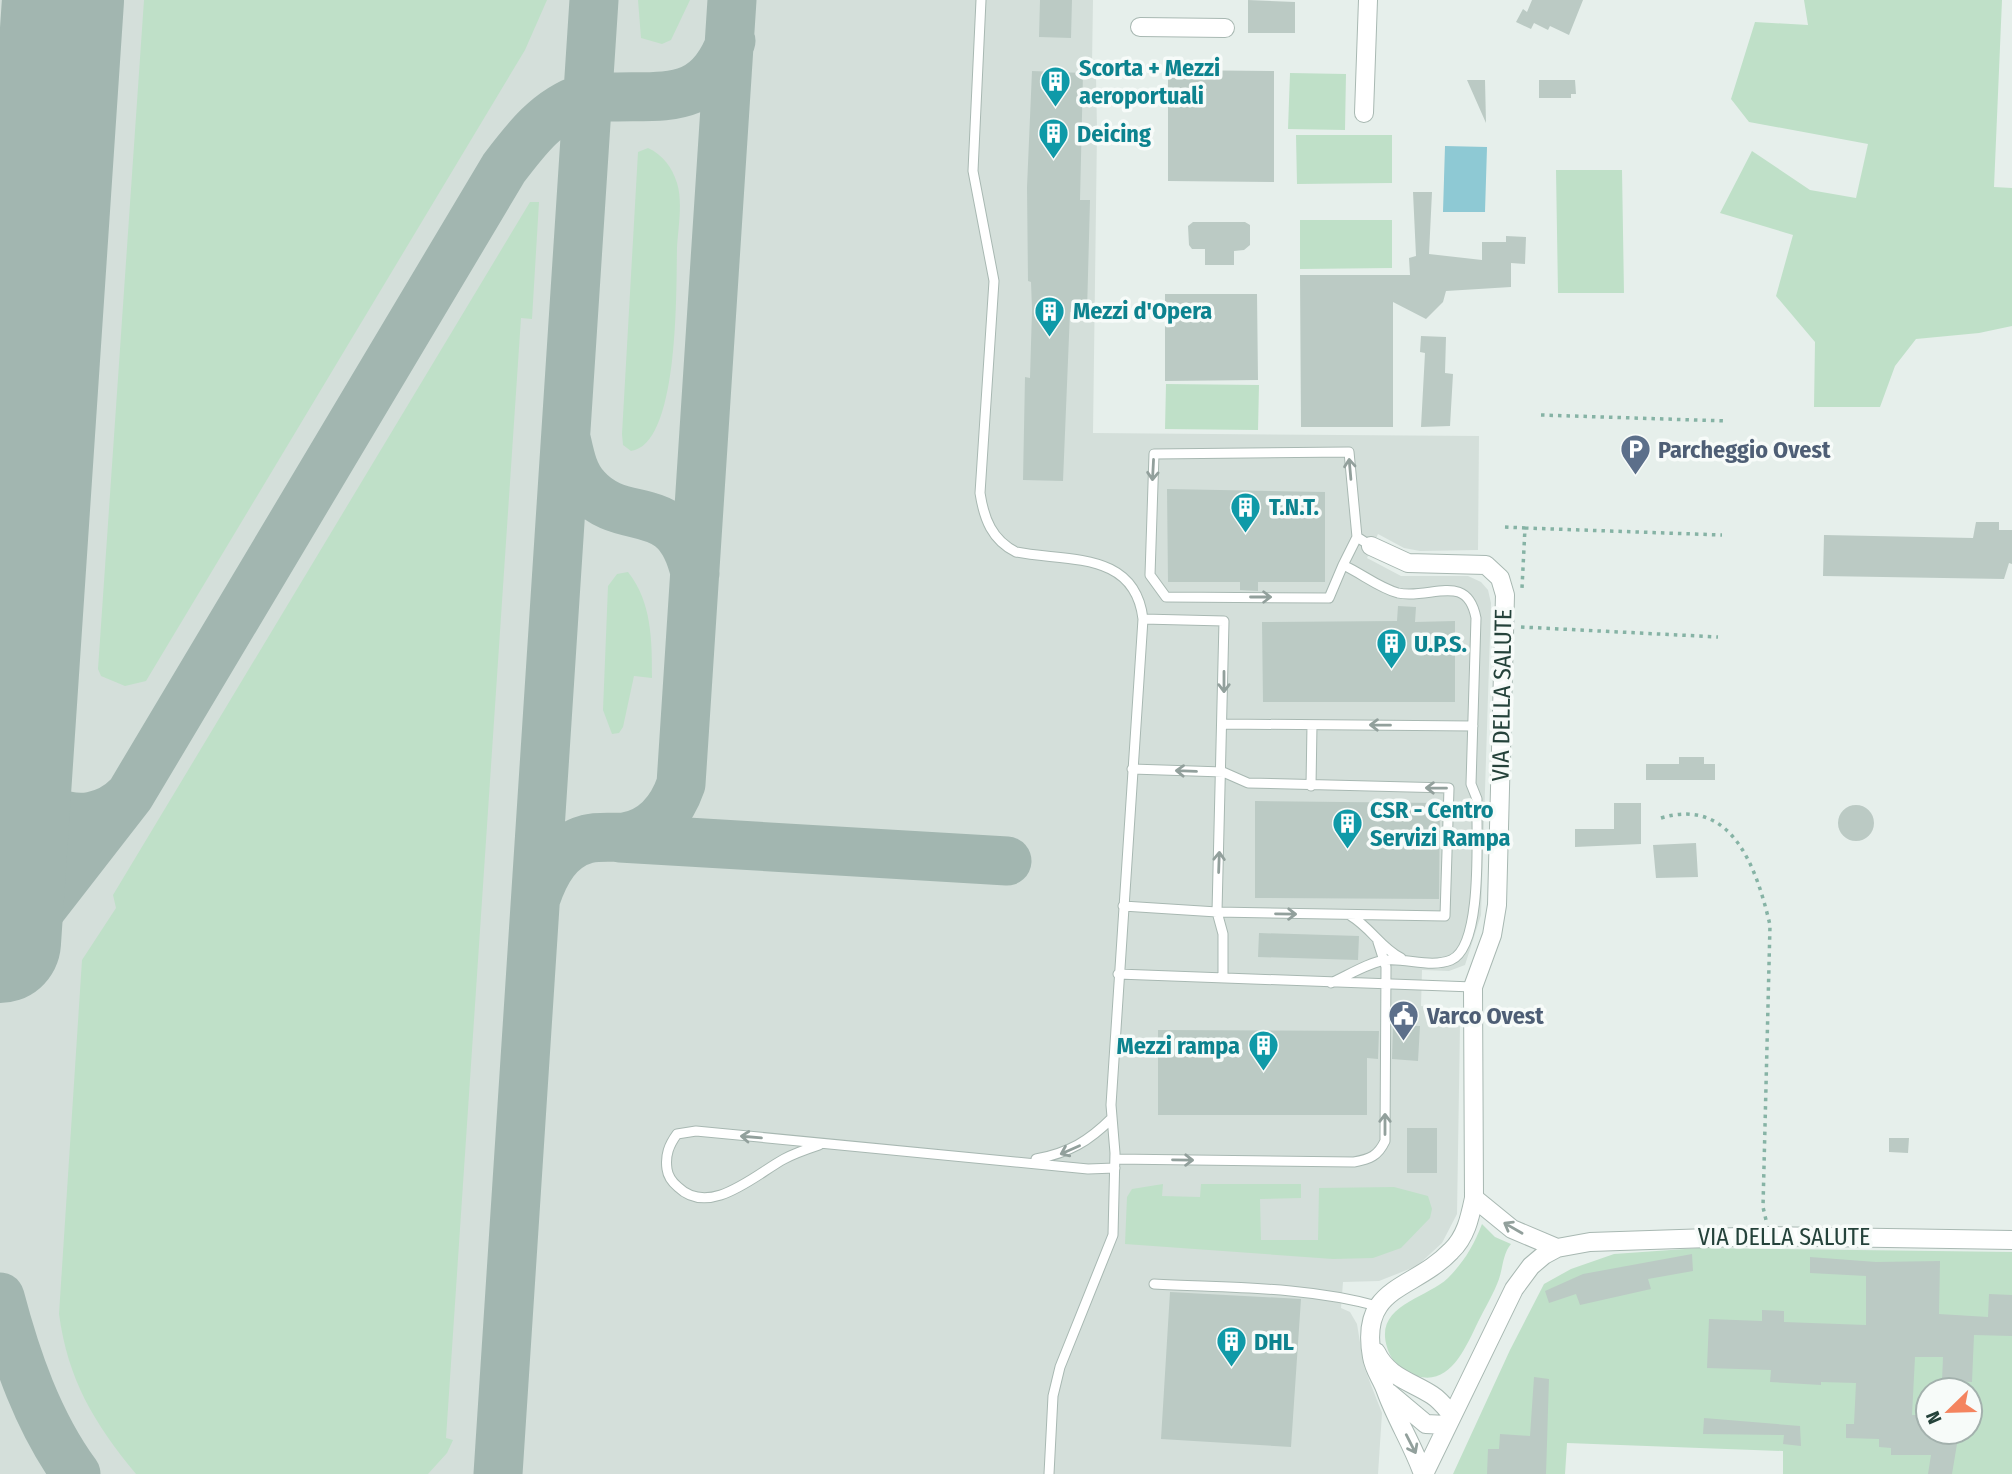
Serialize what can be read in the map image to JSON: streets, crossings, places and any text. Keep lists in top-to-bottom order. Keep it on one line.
{"streets":{"street":["VIA DELLA SALUTE"]},"places":{"building":["Scorta + Mezzi aeroportuali","Deicing","Mezzi d'Opera","T.N.T.","U.P.S.","CSR - Centro Servizi Rampa","Mezzi rampa","DHL"],"parking":["Parcheggio Ovest"],"public building":["Varco Ovest"]},"north":"bottom left"}
